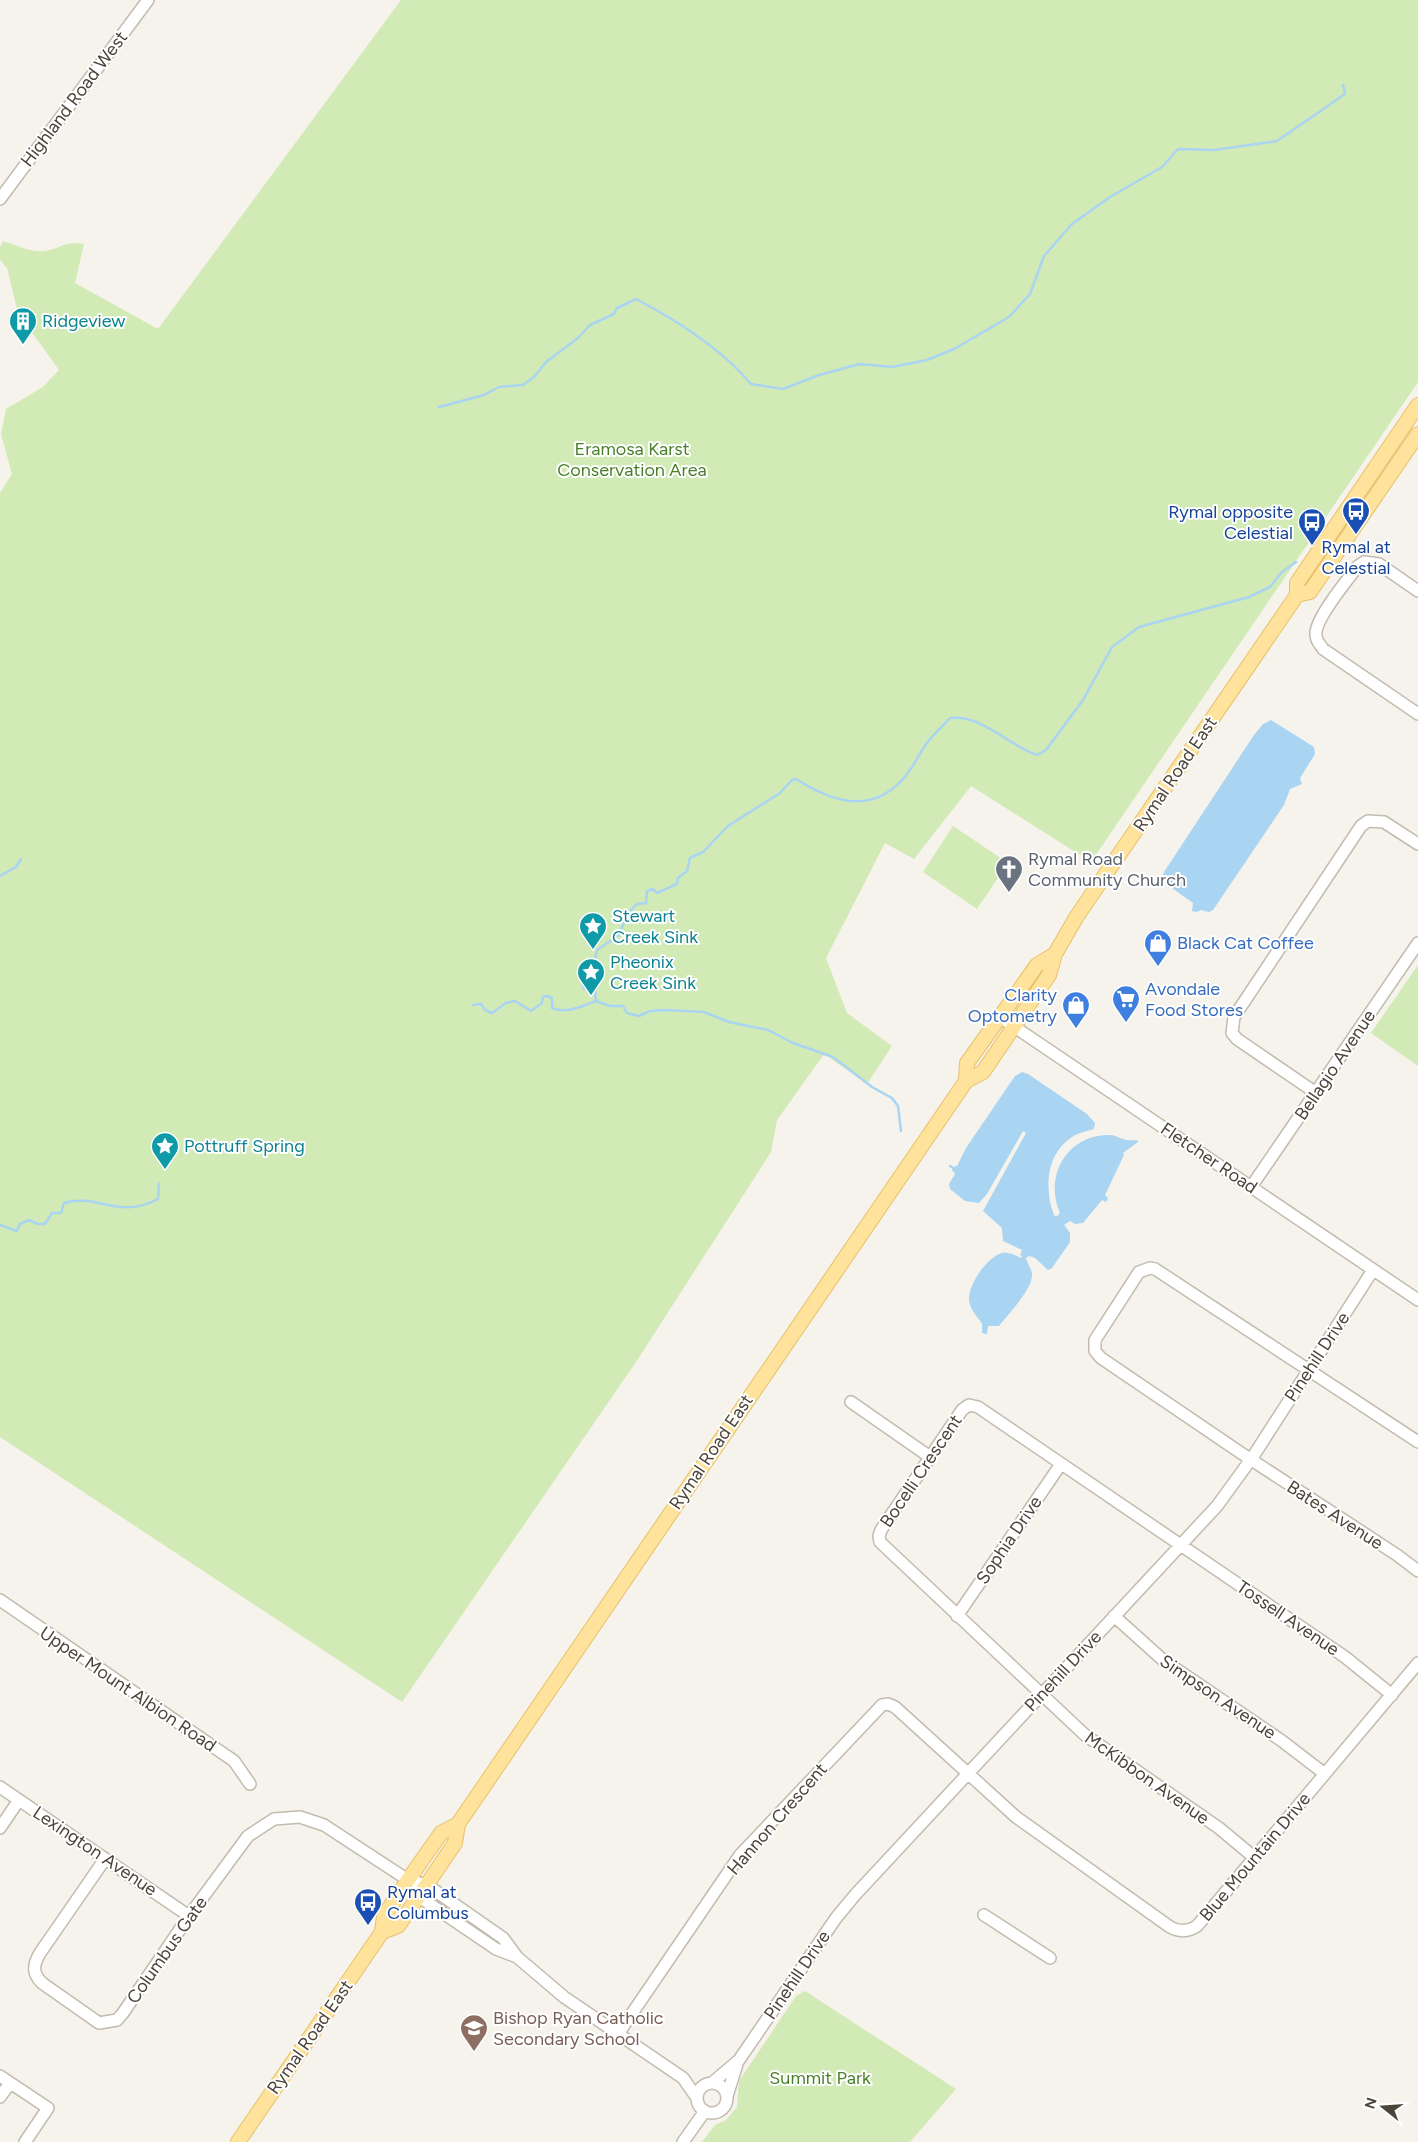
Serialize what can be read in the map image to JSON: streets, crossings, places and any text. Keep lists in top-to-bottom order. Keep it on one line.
{"streets":{"main road":["Rymal Road East"],"street":["Highland Road West","Bellagio Avenue","Fletcher Road","Pinehill Drive","Bocelli Crescent","Bates Avenue","Sophia Drive","Tossell Avenue","Upper Mount Albion Road","Simpson Avenue","McKibbon Avenue","Hannon Crescent","Lexington Avenue","Blue Mountain Drive","Columbus Gate"]},"crossings":[["Rymal Road East","Fletcher Road"],["Rymal Road East","Columbus Gate"],["Bellagio Avenue","Fletcher Road"],["Fletcher Road","Pinehill Drive"],["Pinehill Drive","Bocelli Crescent"],["Pinehill Drive","Bates Avenue"],["Pinehill Drive","Tossell Avenue"],["Pinehill Drive","Simpson Avenue"],["Pinehill Drive","McKibbon Avenue"],["Pinehill Drive","Hannon Crescent"],["Pinehill Drive","Blue Mountain Drive"],["Bocelli Crescent","Sophia Drive"],["Bocelli Crescent","Tossell Avenue"],["Bocelli Crescent","McKibbon Avenue"],["Tossell Avenue","Blue Mountain Drive"],["Simpson Avenue","Blue Mountain Drive"],["McKibbon Avenue","Blue Mountain Drive"],["Hannon Crescent","Blue Mountain Drive"],["Lexington Avenue","Columbus Gate"]],"parks":["Eramosa Karst Conservation Area","Summit Park"],"places":{"building":["Ridgeview"],"bus stop":["Rymal at Celestial","Rymal opposite Celestial","Rymal at Columbus"],"church":["Rymal Road Community Church"],"place":["Stewart Creek Sink","Pheonix Creek Sink","Pottruff Spring"],"shop":["Black Cat Coffee","Clarity Optometry"],"supermarket":["Avondale Food Stores"],"school or university":["Bishop Ryan Catholic Secondary School"]},"north":"left"}
